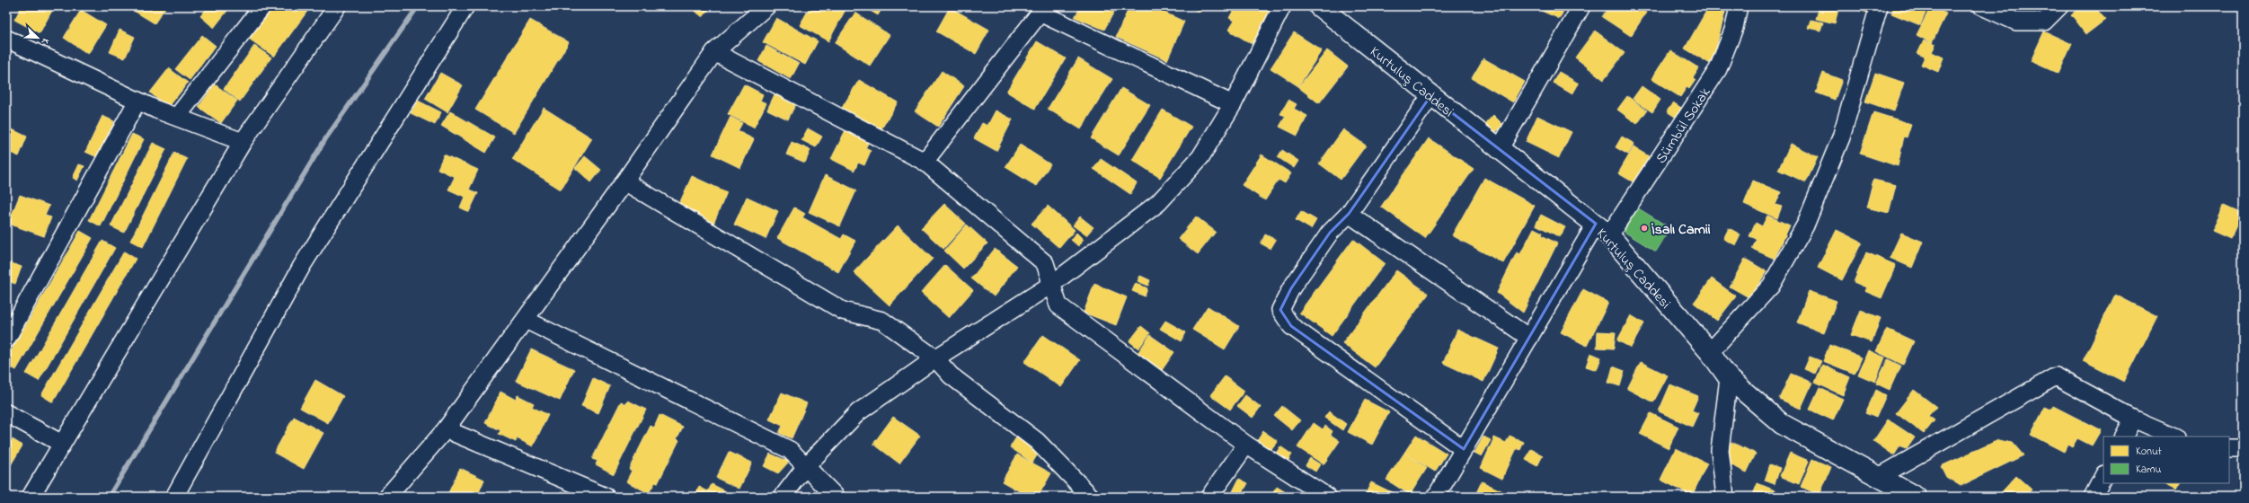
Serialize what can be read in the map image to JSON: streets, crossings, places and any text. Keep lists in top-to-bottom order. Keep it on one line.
{"streets":{"main road":["Kurtuluş Caddesi"],"street":["Sümbül Sokak"]},"crossings":[["Kurtuluş Caddesi","Sümbül Sokak"]],"places":["İsalı Camii"],"legend":["Konut","Kamu"],"north":"bottom right"}
